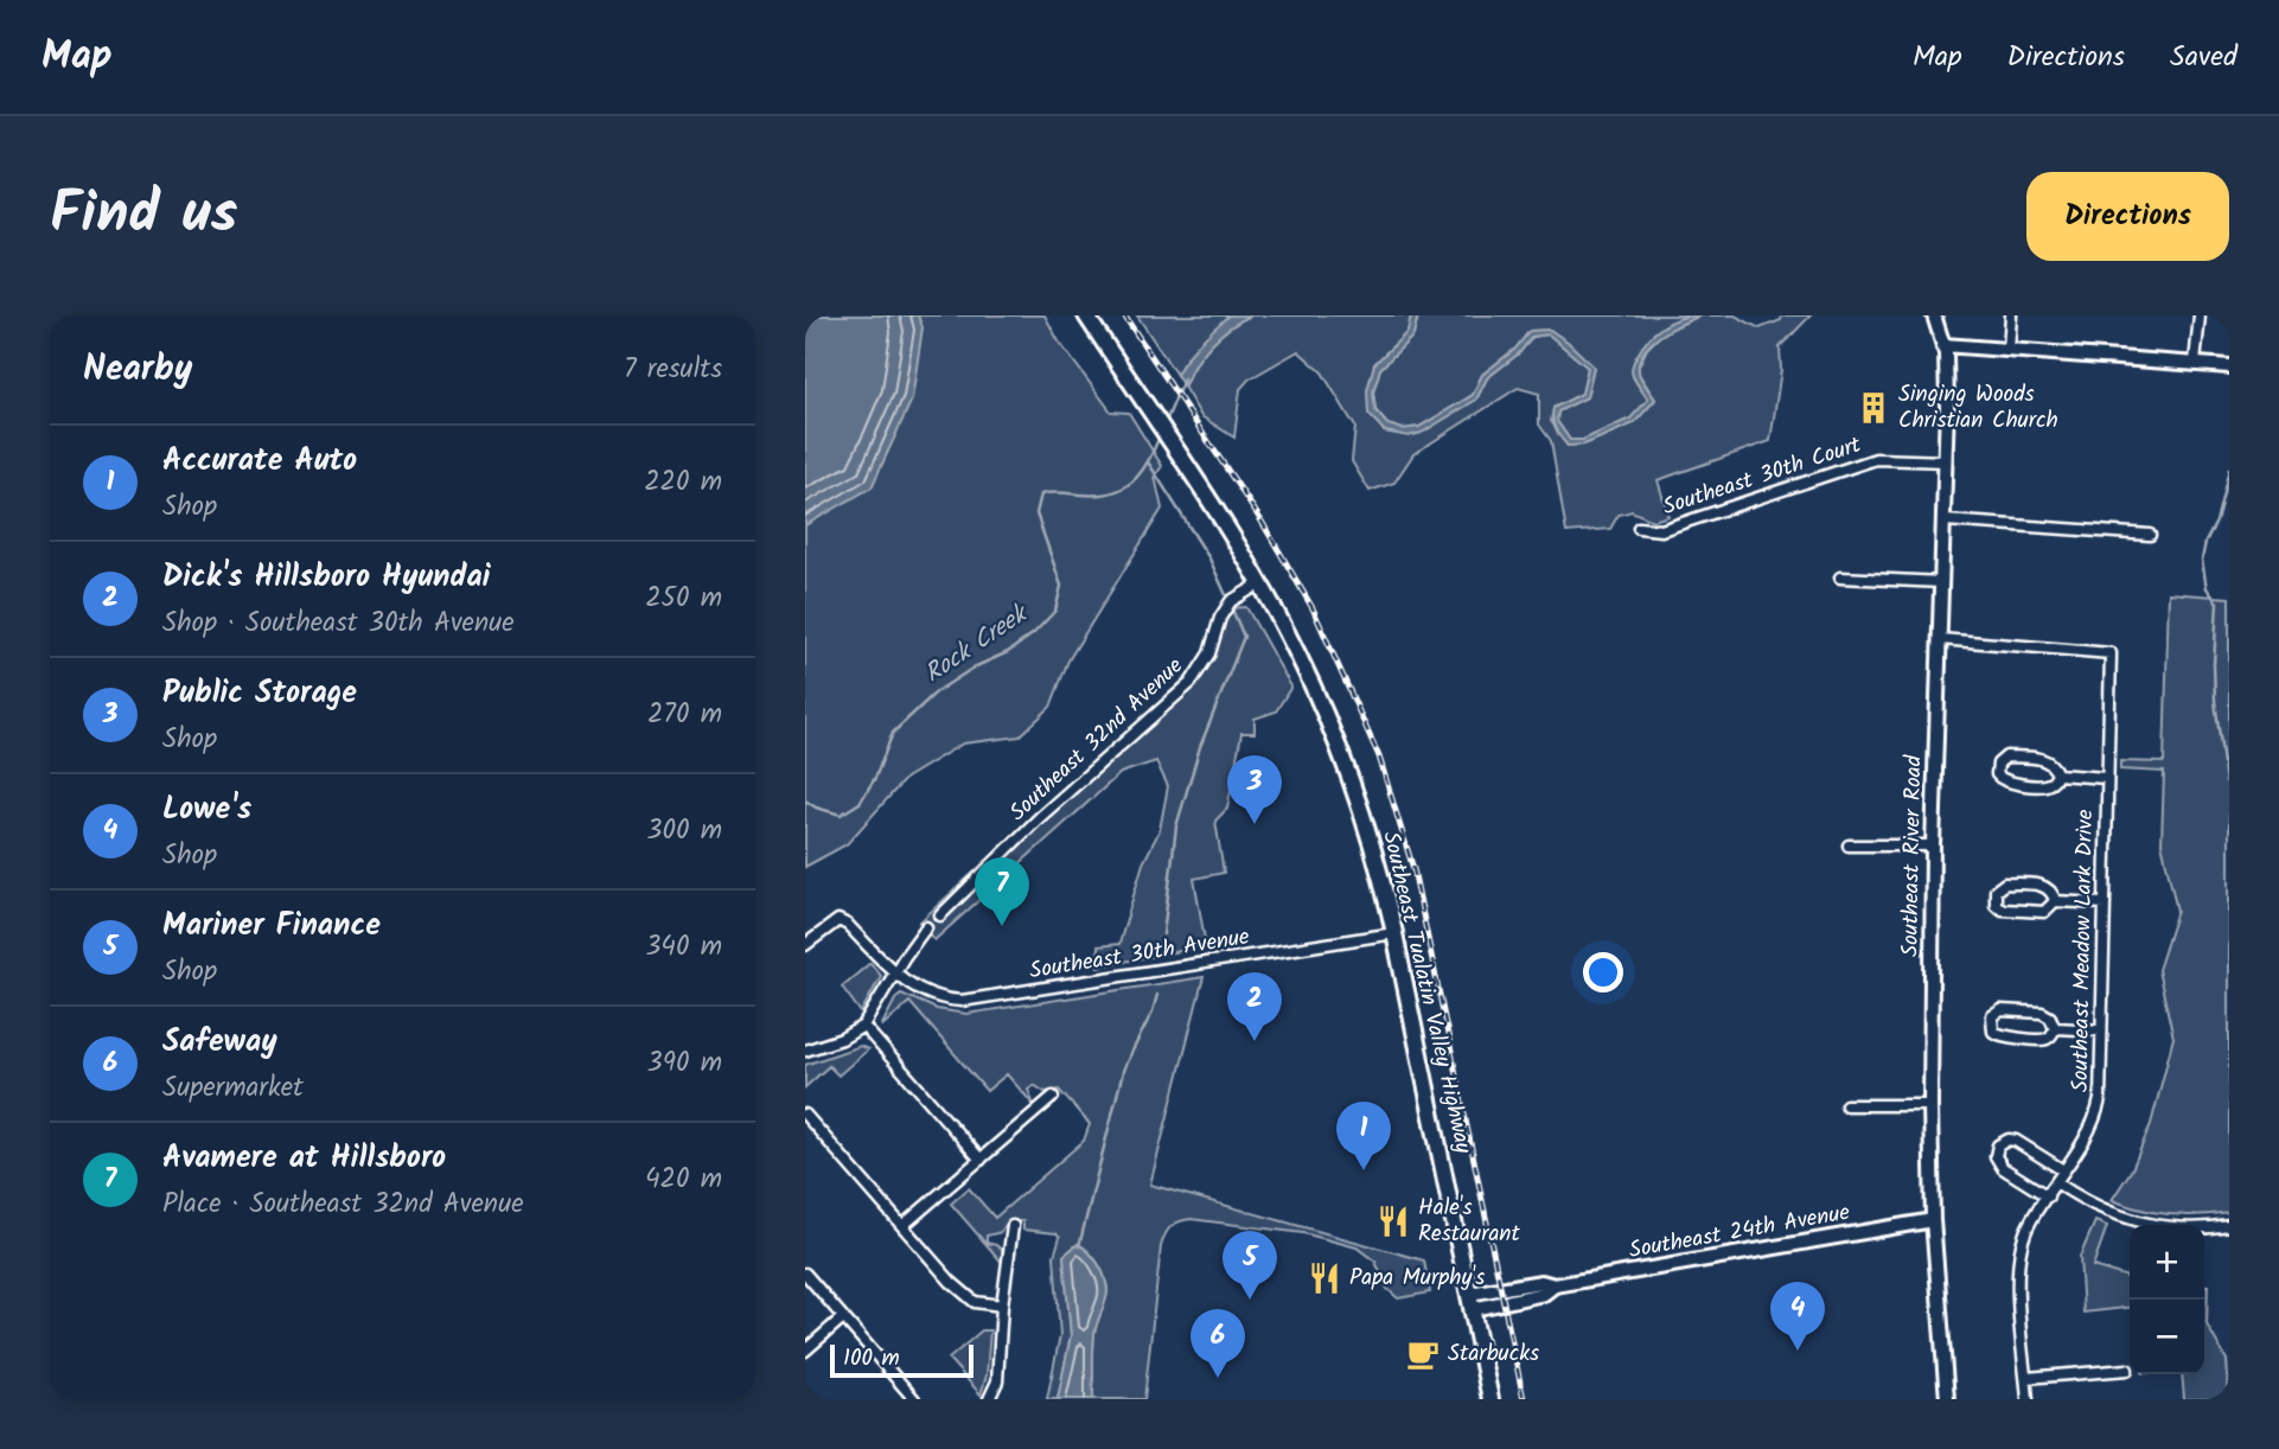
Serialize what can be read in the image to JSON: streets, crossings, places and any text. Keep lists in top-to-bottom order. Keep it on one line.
{"streets":{"main road":["Southeast River Road","Southeast Tualatin Valley Highway","Southeast 24th Avenue"],"street":["Southeast 30th Court","Southeast 32nd Avenue","Southeast Meadow Lark Drive","Southeast 30th Avenue"]},"crossings":[["Southeast 30th Court","Southeast River Road"],["Southeast 32nd Avenue","Southeast Tualatin Valley Highway"],["Southeast River Road","Southeast Meadow Lark Drive"],["Southeast River Road","Southeast 24th Avenue"],["Southeast 30th Avenue","Southeast Tualatin Valley Highway"],["Southeast Tualatin Valley Highway","Southeast 24th Avenue"]],"water":["Rock Creek"],"places":{"building":["Singing Woods Christian Church"],"restaurant":["Hale's Restaurant","Papa Murphy's"],"cafe":["Starbucks"]},"scale_bar":"100 m","page":{"header":"Map","nav":["Map","Directions","Saved"],"title":"Find us","buttons":"Directions","heading":["Nearby","7 results"],"list":[{"mark":"1","name":"Accurate Auto","note":"Shop","value":"220 m"},{"mark":"2","name":"Dick's Hillsboro Hyundai","note":"Shop · Southeast 30th Avenue","value":"250 m"},{"mark":"3","name":"Public Storage","note":"Shop","value":"270 m"},{"mark":"4","name":"Lowe's","note":"Shop","value":"300 m"},{"mark":"5","name":"Mariner Finance","note":"Shop","value":"340 m"},{"mark":"6","name":"Safeway","note":"Supermarket","value":"390 m"},{"mark":"7","name":"Avamere at Hillsboro","note":"Place · Southeast 32nd Avenue","value":"420 m"}],"pins":["3","7","2","1","5","4","6"],"map_buttons":["+","−"],"scale":"100 m"}}
